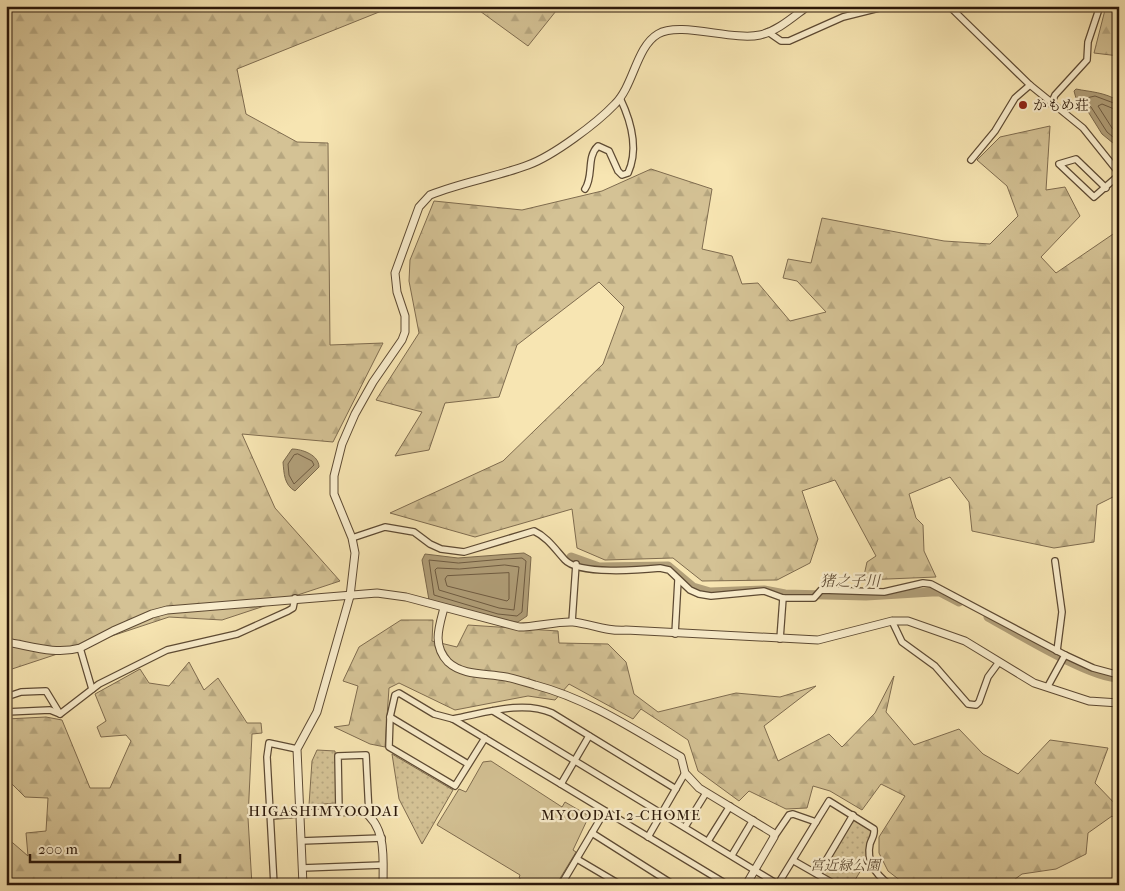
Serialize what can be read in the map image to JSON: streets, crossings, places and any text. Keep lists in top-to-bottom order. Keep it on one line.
{"districts":["HIGASHIMYOODAI","MYOODAI 2-CHOME"],"water":["猪之子川"],"parks":["宮近緑公園"],"places":["かもめ荘"],"scale_bar":"200 m"}
